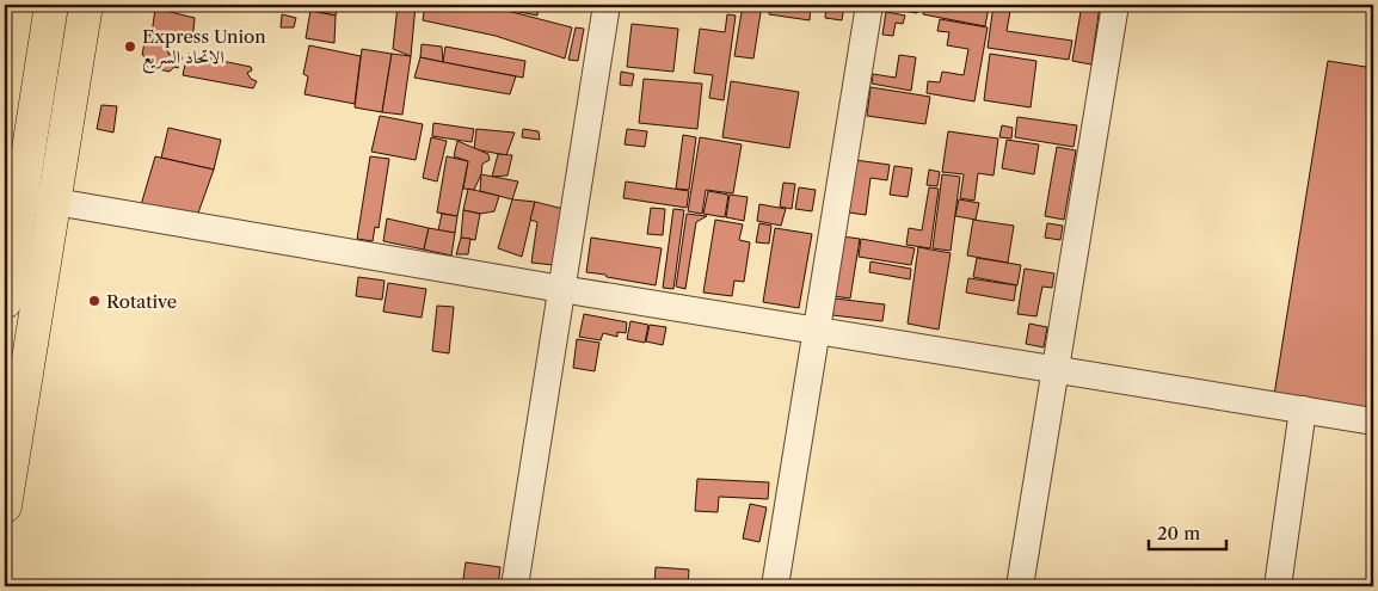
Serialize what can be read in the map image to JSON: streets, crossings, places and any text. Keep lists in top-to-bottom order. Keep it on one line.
{"places":["Express Union الاتحاد السريع","Rotative"],"scale_bar":"20 m"}
